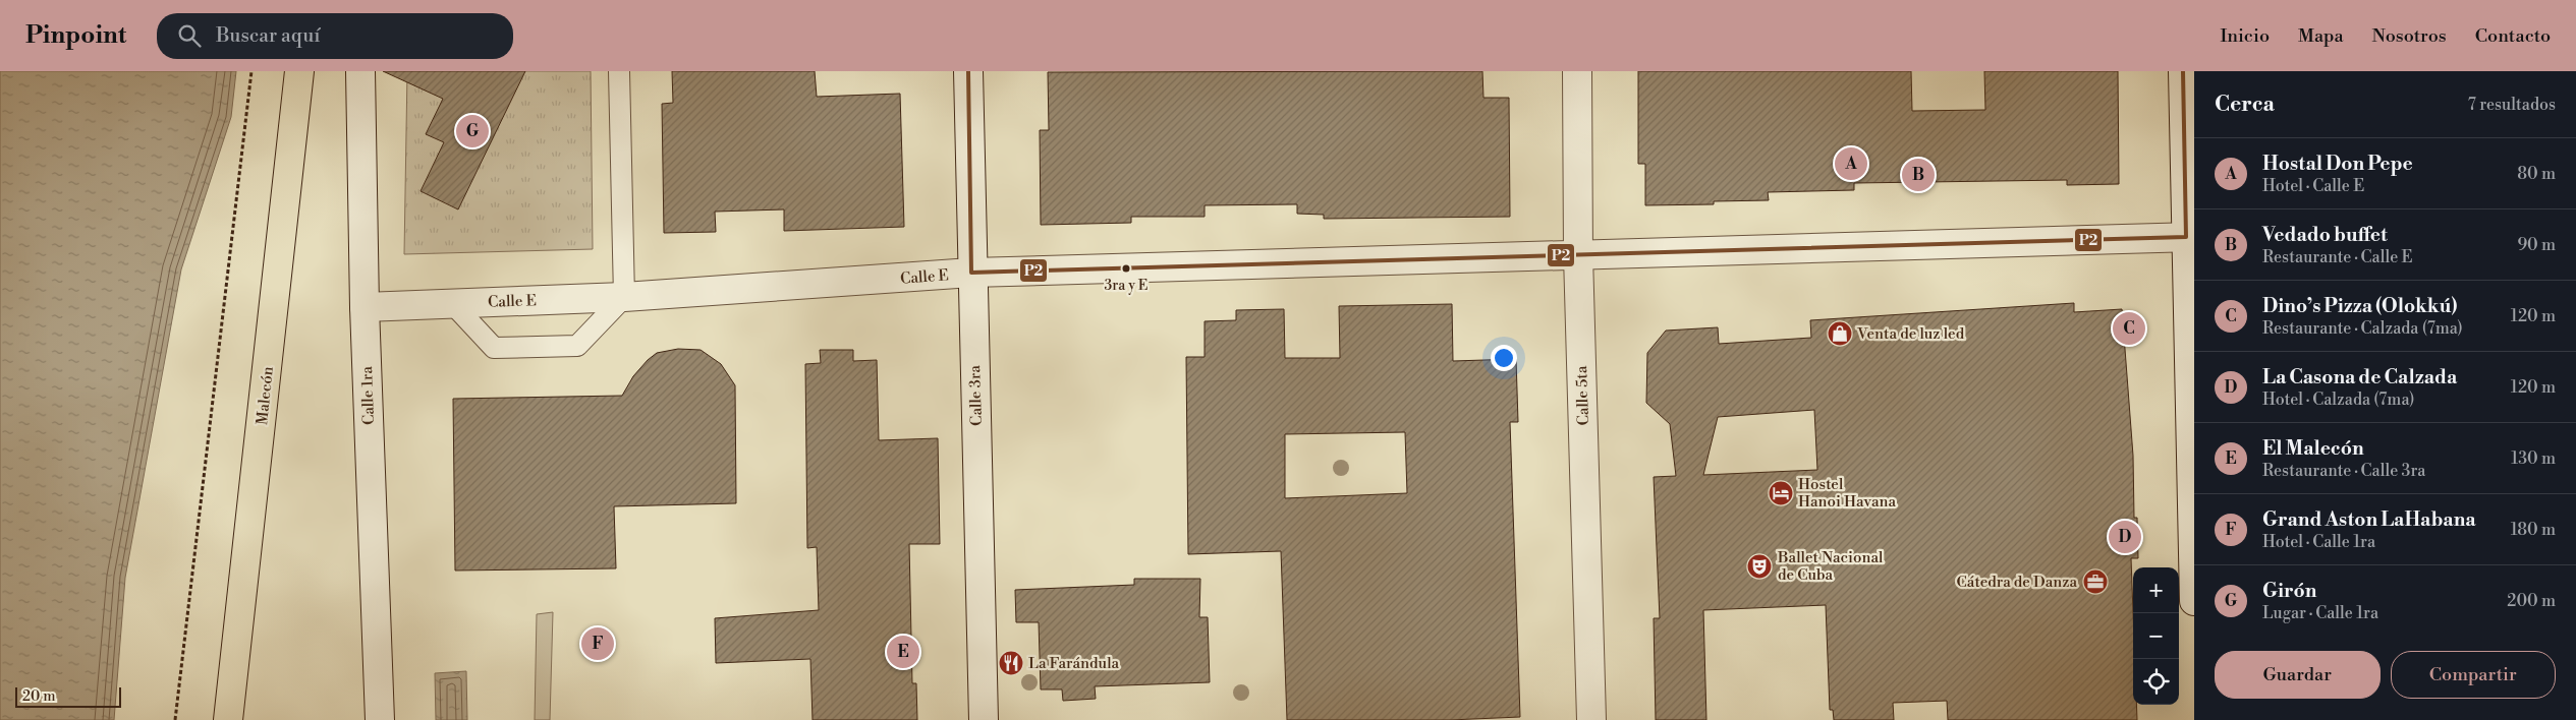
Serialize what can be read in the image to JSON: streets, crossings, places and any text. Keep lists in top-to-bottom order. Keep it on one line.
{"streets":{"highway":["Malecón"],"street":["Calle E","Calle 1ra","Calle 3ra","Calle 5ta"]},"crossings":[["Calle E","Calle 1ra"],["Calle E","Calle 3ra"],["Calle E","Calle 5ta"]],"places":{"other":["3ra y E"],"shop":["Venta de luz led"],"hotel":["Hostel Hanoi Havana"],"theatre":["Ballet Nacional de Cuba"],"office":["Cátedra de Danza"],"restaurant":["La Farándula"]},"lines":["transit line P2"],"scale_bar":"20 m","page":{"header":"Pinpoint","search":"Buscar aquí","nav":["Inicio","Mapa","Nosotros","Contacto"],"heading":["Cerca","7 resultados"],"pins":["G","A","B","C","D","F","E"],"list":[{"mark":"A","name":"Hostal Don Pepe","note":"Hotel · Calle E","value":"80 m"},{"mark":"B","name":"Vedado buffet","note":"Restaurante · Calle E","value":"90 m"},{"mark":"C","name":"Dino’s Pizza (Olokkú)","note":"Restaurante · Calzada (7ma)","value":"120 m"},{"mark":"D","name":"La Casona de Calzada","note":"Hotel · Calzada (7ma)","value":"120 m"},{"mark":"E","name":"El Malecón","note":"Restaurante · Calle 3ra","value":"130 m"},{"mark":"F","name":"Grand Aston LaHabana","note":"Hotel · Calle 1ra","value":"180 m"},{"mark":"G","name":"Girón","note":"Lugar · Calle 1ra","value":"200 m"}],"map_buttons":["+","−"],"buttons":["Guardar","Compartir"],"scale":"20 m"}}
